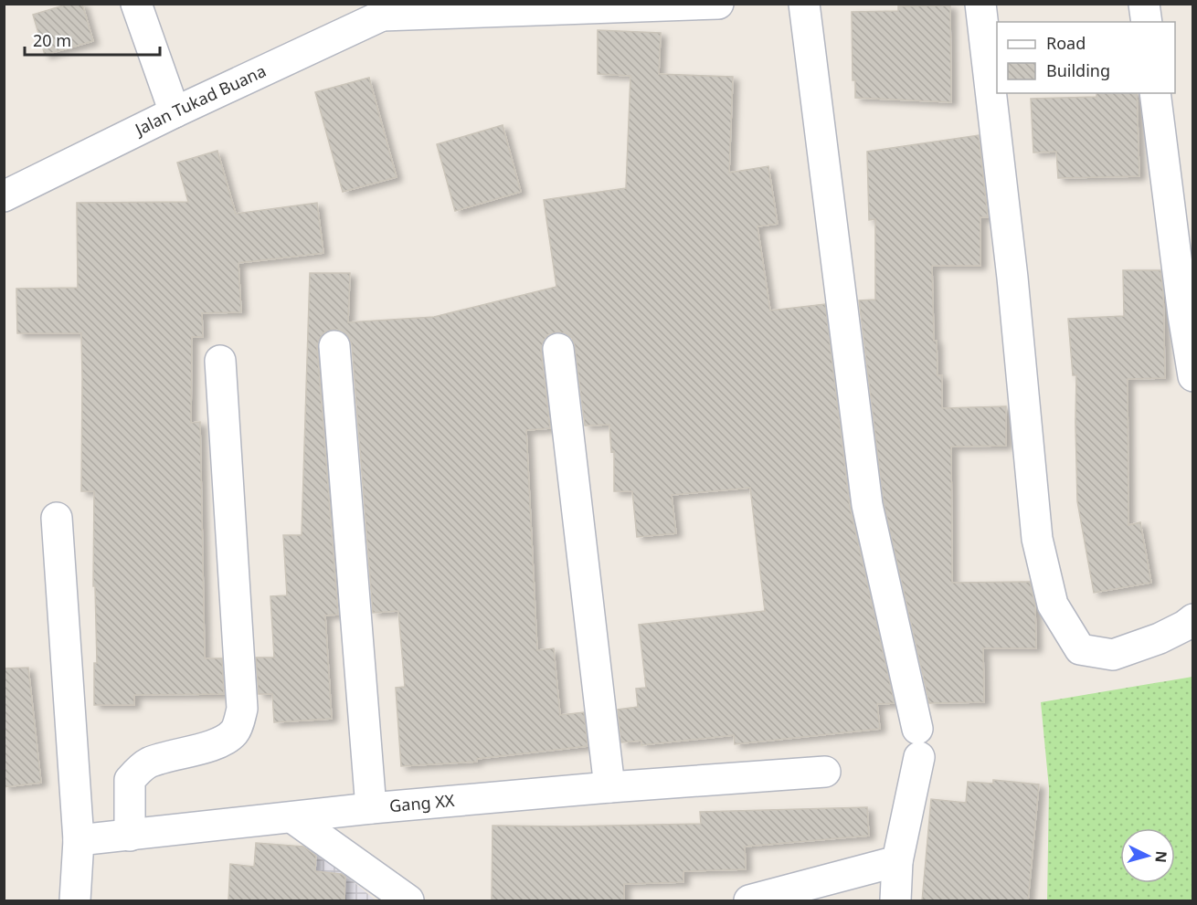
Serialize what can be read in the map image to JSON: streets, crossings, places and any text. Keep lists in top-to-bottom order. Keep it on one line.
{"streets":{"street":["Jalan Tukad Buana","Gang XX"]},"legend":["Road","Building"],"scale_bar":"20 m","north":"right"}
